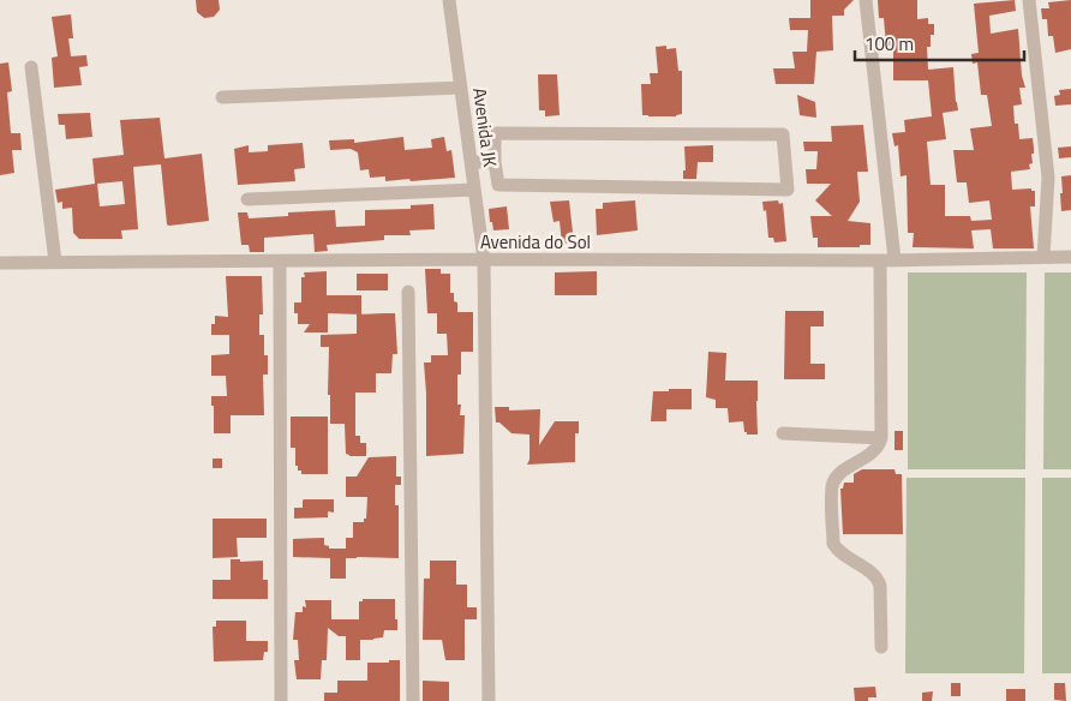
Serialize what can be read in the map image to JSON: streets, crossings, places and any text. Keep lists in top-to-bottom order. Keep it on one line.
{"streets":{"street":["Avenida JK","Avenida do Sol"]},"crossings":[["Avenida JK","Avenida do Sol"]],"scale_bar":"100 m"}
